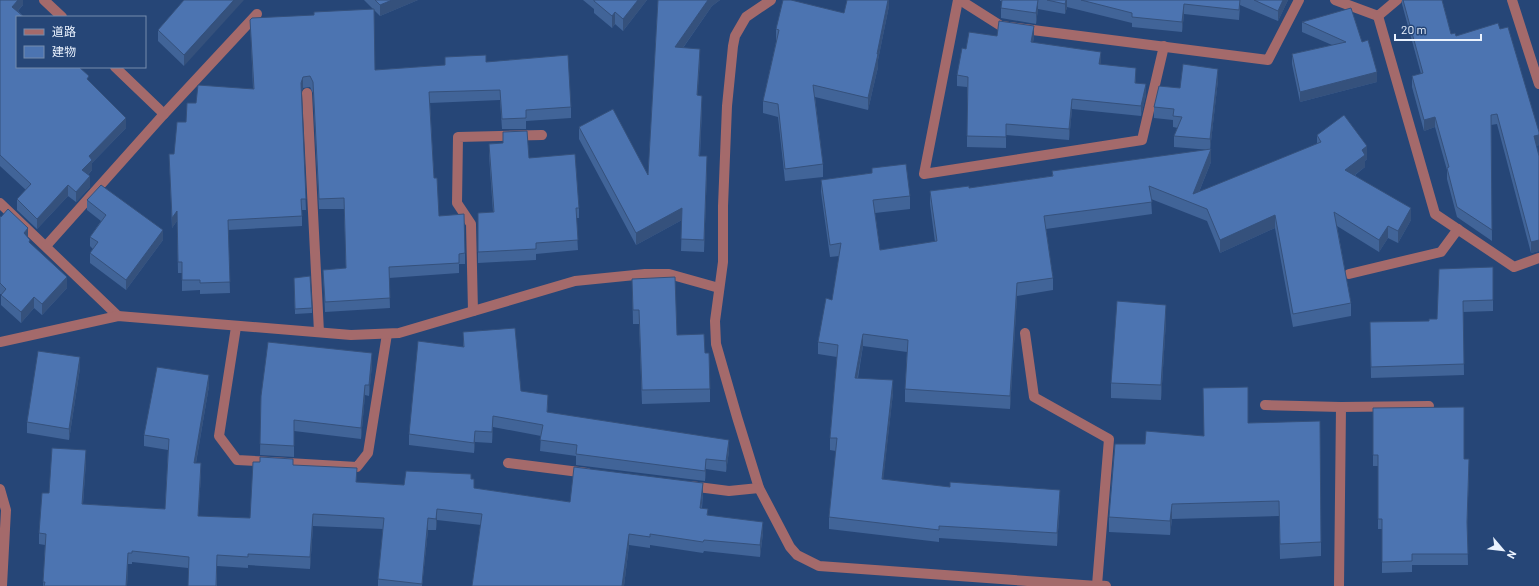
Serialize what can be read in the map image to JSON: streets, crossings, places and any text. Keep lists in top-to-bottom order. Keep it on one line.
{"legend":["道路","建物"],"scale_bar":"20 m","north":"bottom right"}
